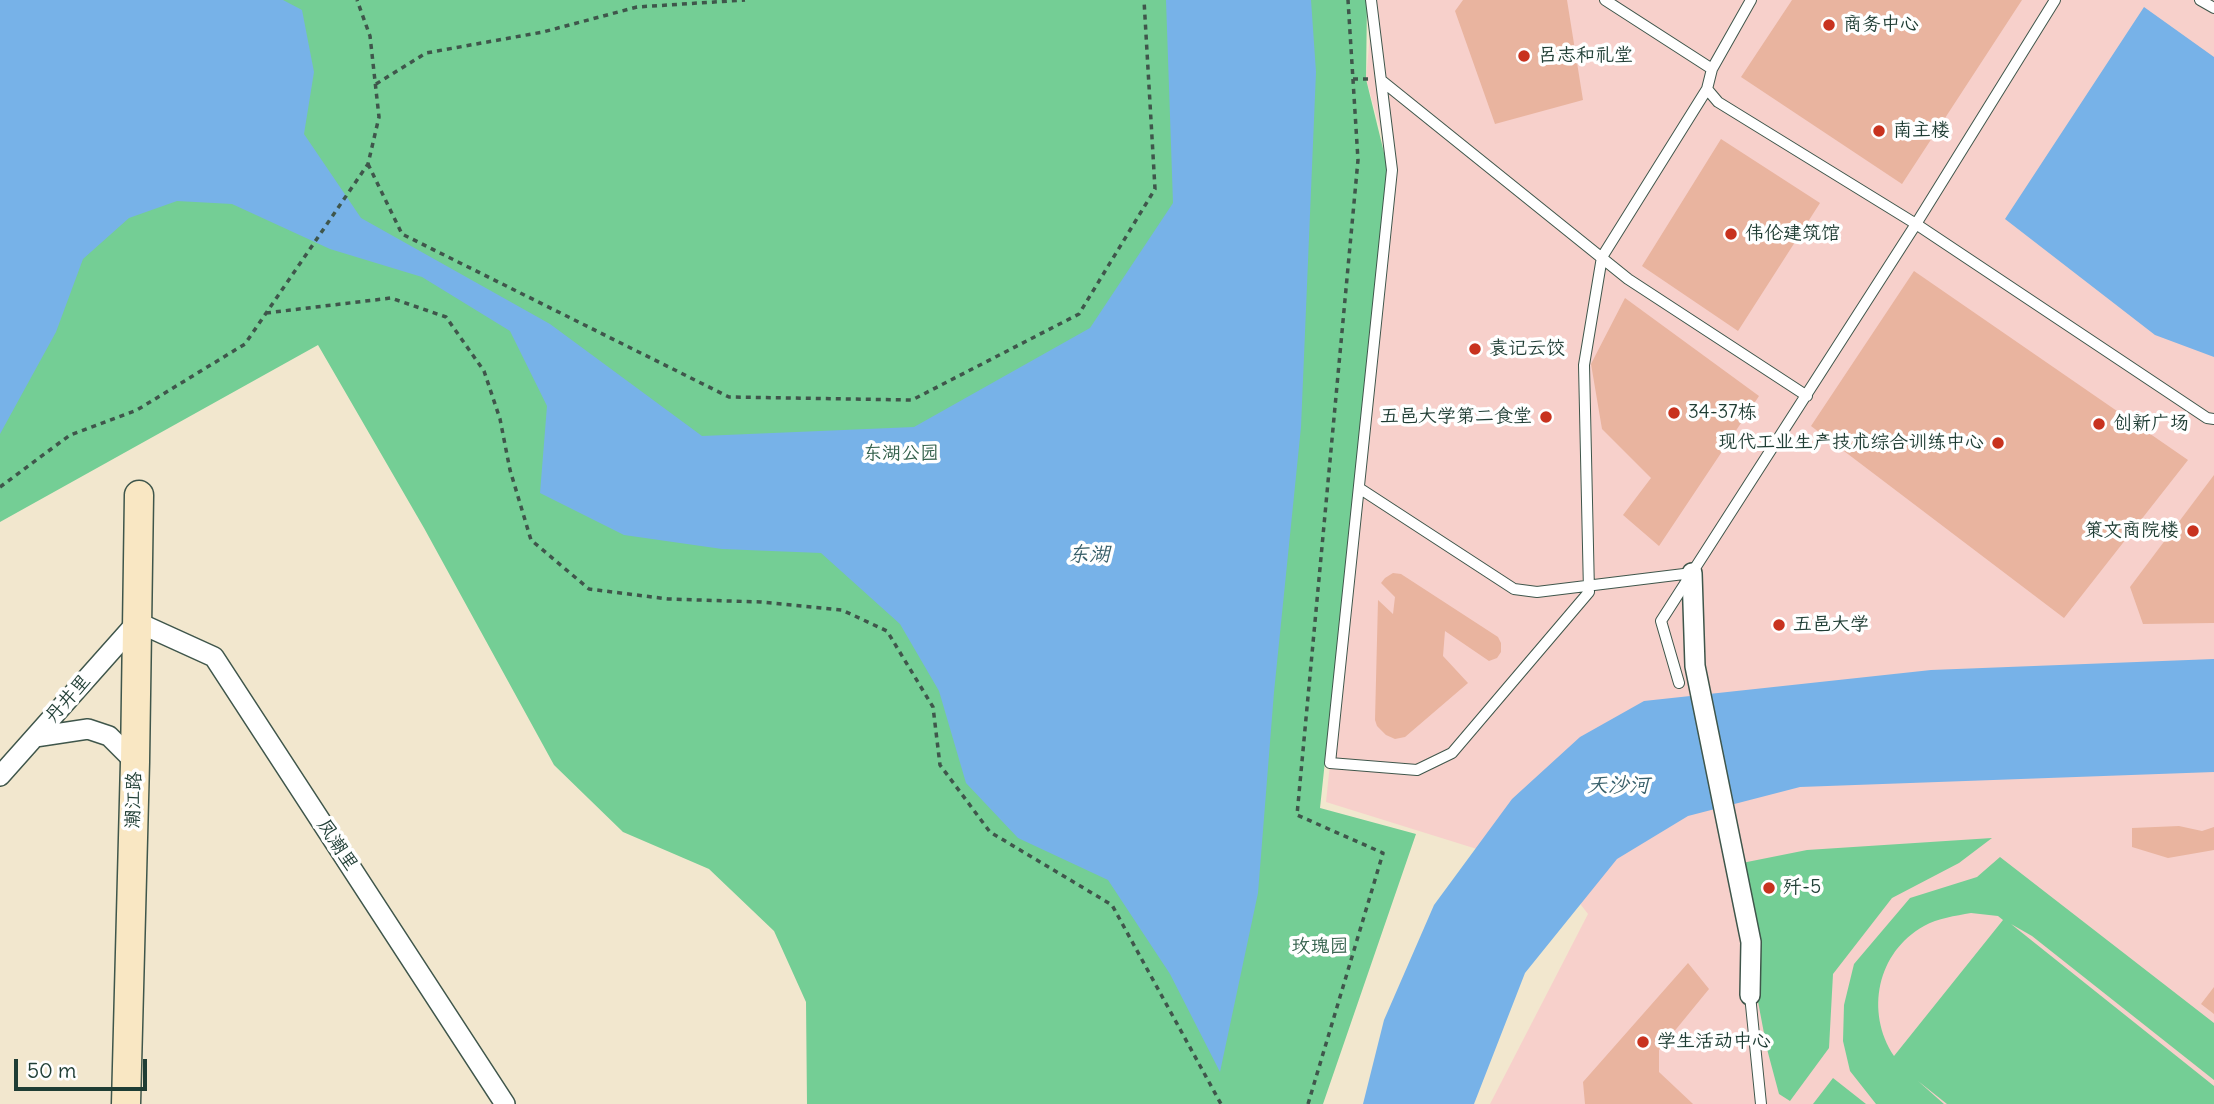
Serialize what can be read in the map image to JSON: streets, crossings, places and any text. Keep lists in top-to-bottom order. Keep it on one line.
{"streets":{"street":["丹井里","潮江路","凤潮里"]},"crossings":[["丹井里","潮江路"],["丹井里","凤潮里"],["潮江路","凤潮里"]],"water":["东湖","天沙河"],"parks":["东湖公园","玫瑰园"],"places":["商务中心","吕志和礼堂","南主楼","伟伦建筑馆","袁记云饺","34-37栋","五邑大学第二食堂","创新广场","现代工业生产技术综合训练中心","策文商院楼","五邑大学","歼-5","学生活动中心"],"scale_bar":"50 m"}
